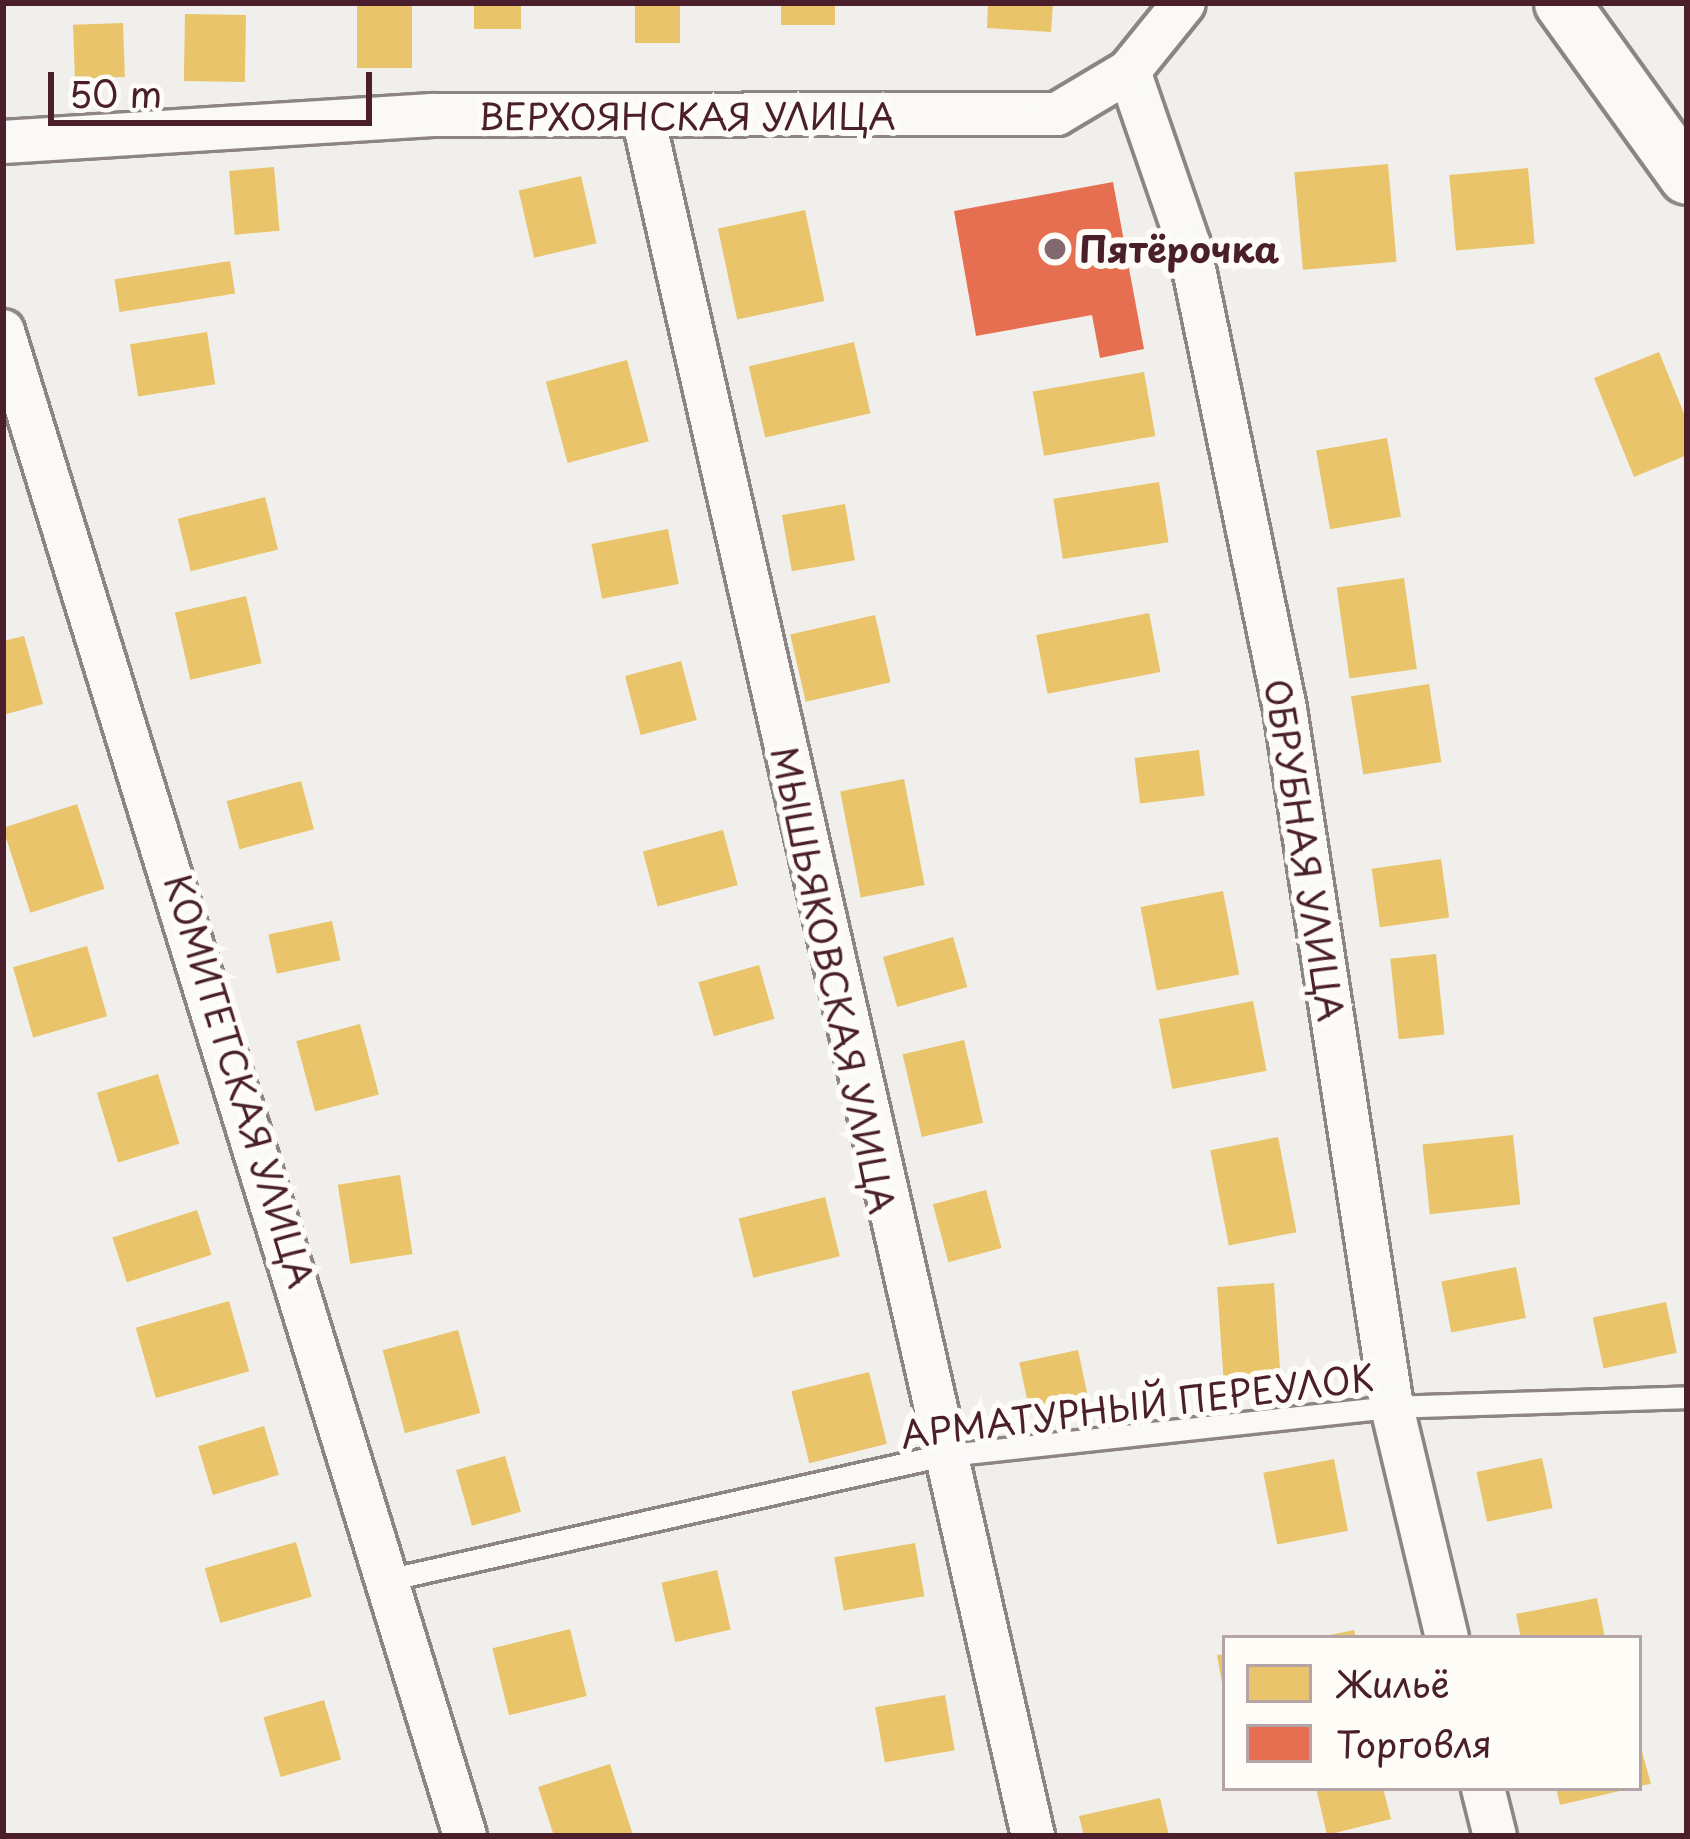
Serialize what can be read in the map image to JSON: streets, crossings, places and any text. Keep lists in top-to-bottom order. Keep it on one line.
{"streets":{"street":["ВЕРХОЯНСКАЯ УЛИЦА","ОБРУБНАЯ УЛИЦА","МЫШЬЯКОВСКАЯ УЛИЦА","КОМИТЕТСКАЯ УЛИЦА"],"lane":["АРМАТУРНЫЙ ПЕРЕУЛОК"]},"crossings":[["ВЕРХОЯНСКАЯ УЛИЦА","ОБРУБНАЯ УЛИЦА"],["ВЕРХОЯНСКАЯ УЛИЦА","МЫШЬЯКОВСКАЯ УЛИЦА"],["ОБРУБНАЯ УЛИЦА","АРМАТУРНЫЙ ПЕРЕУЛОК"],["МЫШЬЯКОВСКАЯ УЛИЦА","АРМАТУРНЫЙ ПЕРЕУЛОК"],["КОМИТЕТСКАЯ УЛИЦА","АРМАТУРНЫЙ ПЕРЕУЛОК"]],"places":["Пятёрочка"],"legend":["Жильё","Торговля"],"scale_bar":"50 m"}
